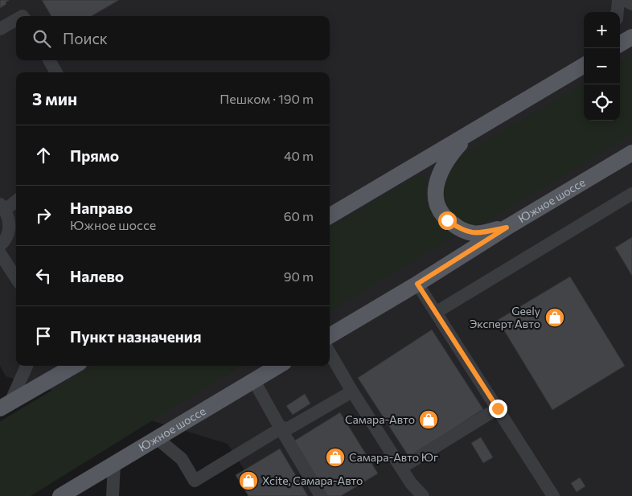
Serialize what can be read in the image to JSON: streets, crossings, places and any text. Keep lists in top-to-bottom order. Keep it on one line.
{"streets":{"main road":["Южное шоссе"]},"places":{"shop":["Geely Эксперт Авто","Самара-Авто","Самара-Авто Юг","Xcite, Самара-Авто"]},"page":{"map_buttons":["+","−"],"search":"Поиск","heading":["3 мин","Пешком · 190 m"],"list":[["Прямо","40 m"],["Направо","Южное шоссе","60 m"],["Налево","90 m"],"Пункт назначения"]}}
